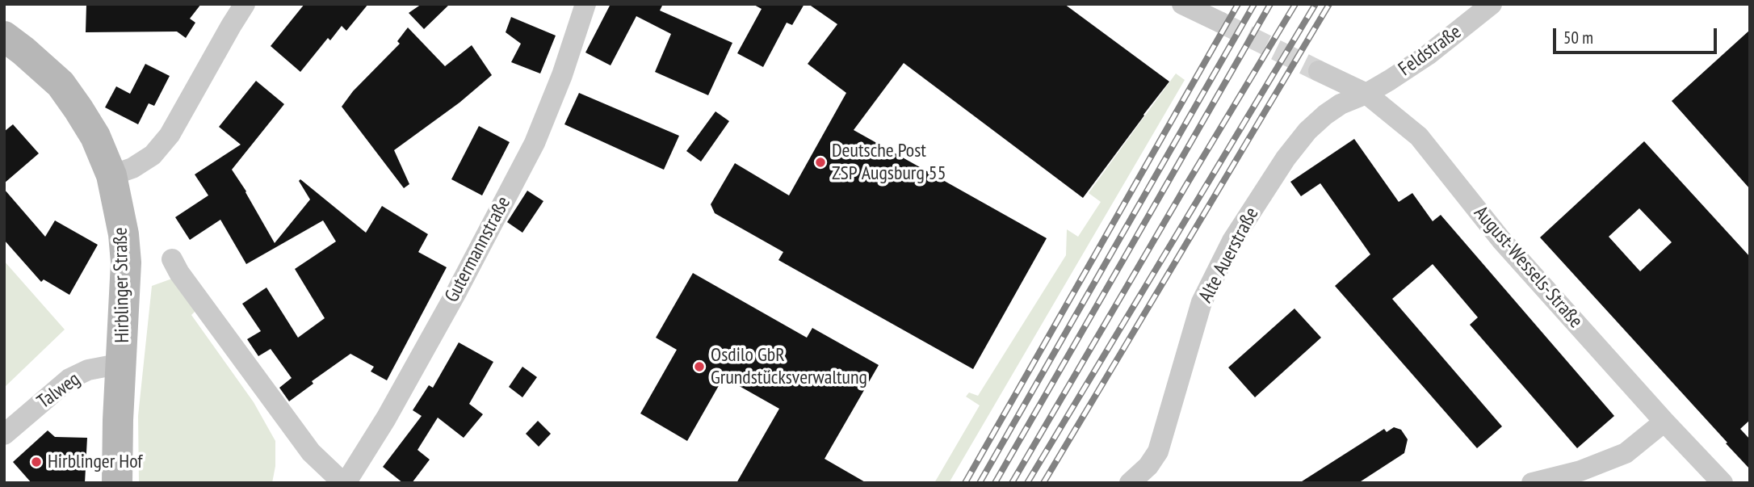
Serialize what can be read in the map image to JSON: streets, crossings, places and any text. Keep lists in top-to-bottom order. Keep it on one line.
{"streets":{"main road":["Hirblinger Straße"],"street":["Feldstraße","Gutermannstraße","Alte Auerstraße","August-Wessels-Straße","Talweg"]},"crossings":[["Feldstraße","Alte Auerstraße"],["Feldstraße","August-Wessels-Straße"],["Alte Auerstraße","August-Wessels-Straße"],["Hirblinger Straße","Talweg"]],"places":["Deutsche Post ZSP Augsburg 55","Osdilo GbR Grundstücksverwaltung","Hirblinger Hof"],"scale_bar":"50 m"}
